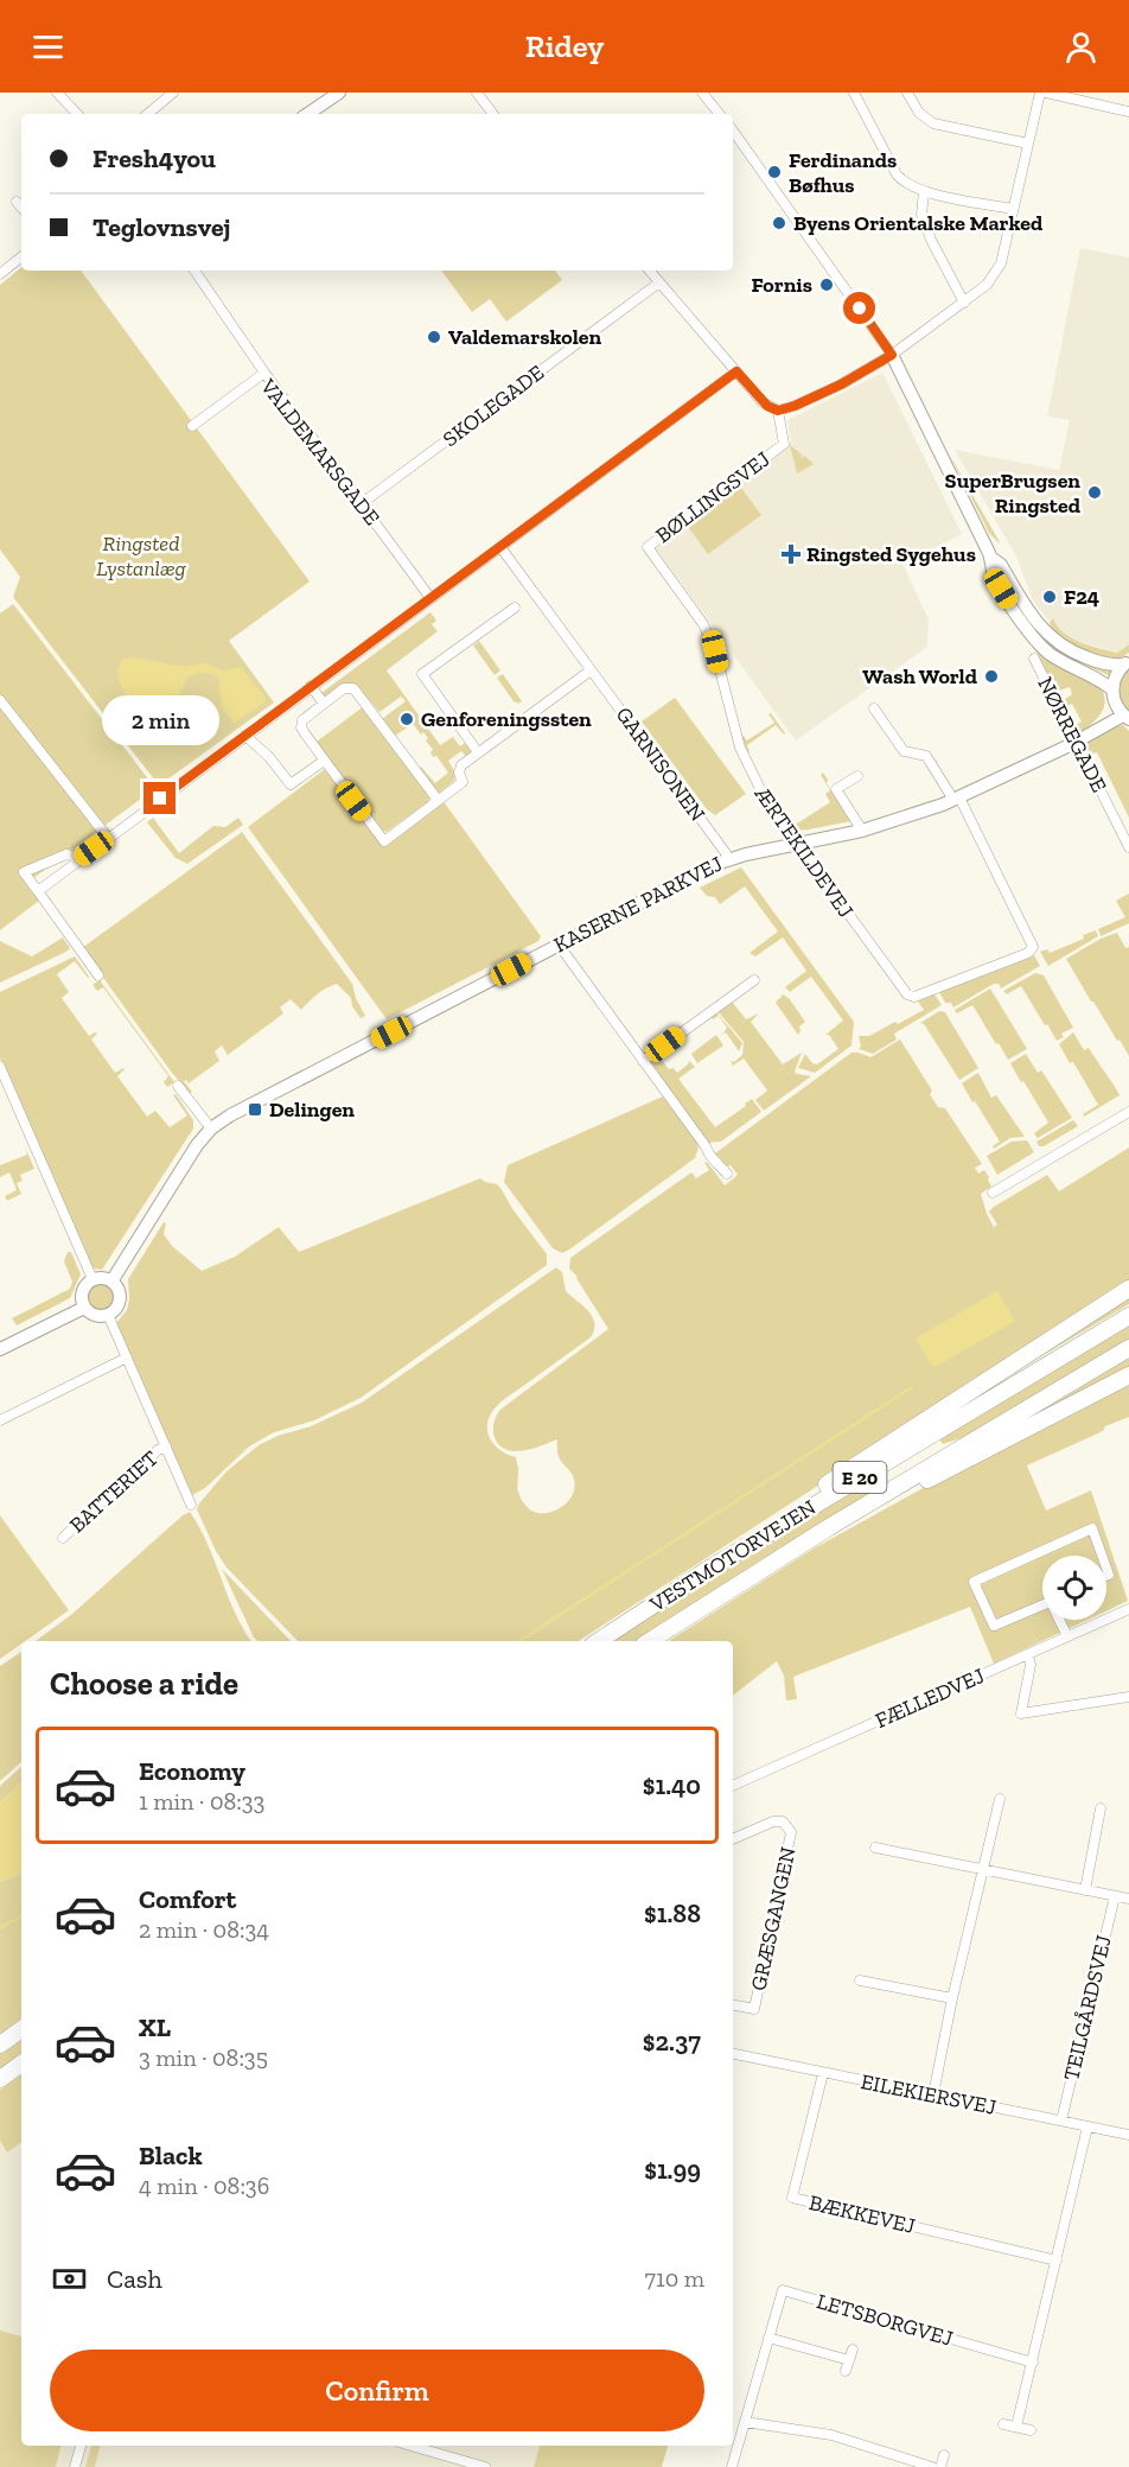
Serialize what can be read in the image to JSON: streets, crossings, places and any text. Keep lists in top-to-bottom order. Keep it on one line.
{"streets":{"highway":["E 20","VESTMOTORVEJEN"],"street":["SKOLEGADE","VALDEMARSGADE","BØLLINGSVEJ","NØRREGADE","GARNISONEN","ÆRTEKILDEVEJ","KASERNE PARKVEJ","BATTERIET","FÆLLEDVEJ","GRÆSGANGEN","TEILGÅRDSVEJ","EILEKIERSVEJ","BÆKKEVEJ","LETSBORGVEJ"]},"crossings":[["SKOLEGADE","VALDEMARSGADE"],["BØLLINGSVEJ","ÆRTEKILDEVEJ"],["NØRREGADE","KASERNE PARKVEJ"],["GARNISONEN","KASERNE PARKVEJ"],["ÆRTEKILDEVEJ","KASERNE PARKVEJ"],["KASERNE PARKVEJ","BATTERIET"],["TEILGÅRDSVEJ","EILEKIERSVEJ"],["EILEKIERSVEJ","BÆKKEVEJ"]],"parks":["Ringsted Lystanlæg"],"places":{"other":["Ferdinands Bøfhus","Byens Orientalske Marked","Fornis","Valdemarskolen","SuperBrugsen Ringsted","F24","Wash World","Genforeningssten"],"health":["Ringsted Sygehus"],"transit":["Delingen"]},"page":{"header":"Ridey","banner":["Fresh4you","Teglovnsvej"],"bubble":"2 min","heading":"Choose a ride","list":[{"name":"Economy","note":"1 min · 08:33","value":"$1.40"},{"name":"Comfort","note":"2 min · 08:34","value":"$1.88"},{"name":"XL","note":"3 min · 08:35","value":"$2.37"},{"name":"Black","note":"4 min · 08:36","value":"$1.99"}],"pay":["Cash","710 m"],"buttons":"Confirm"}}
